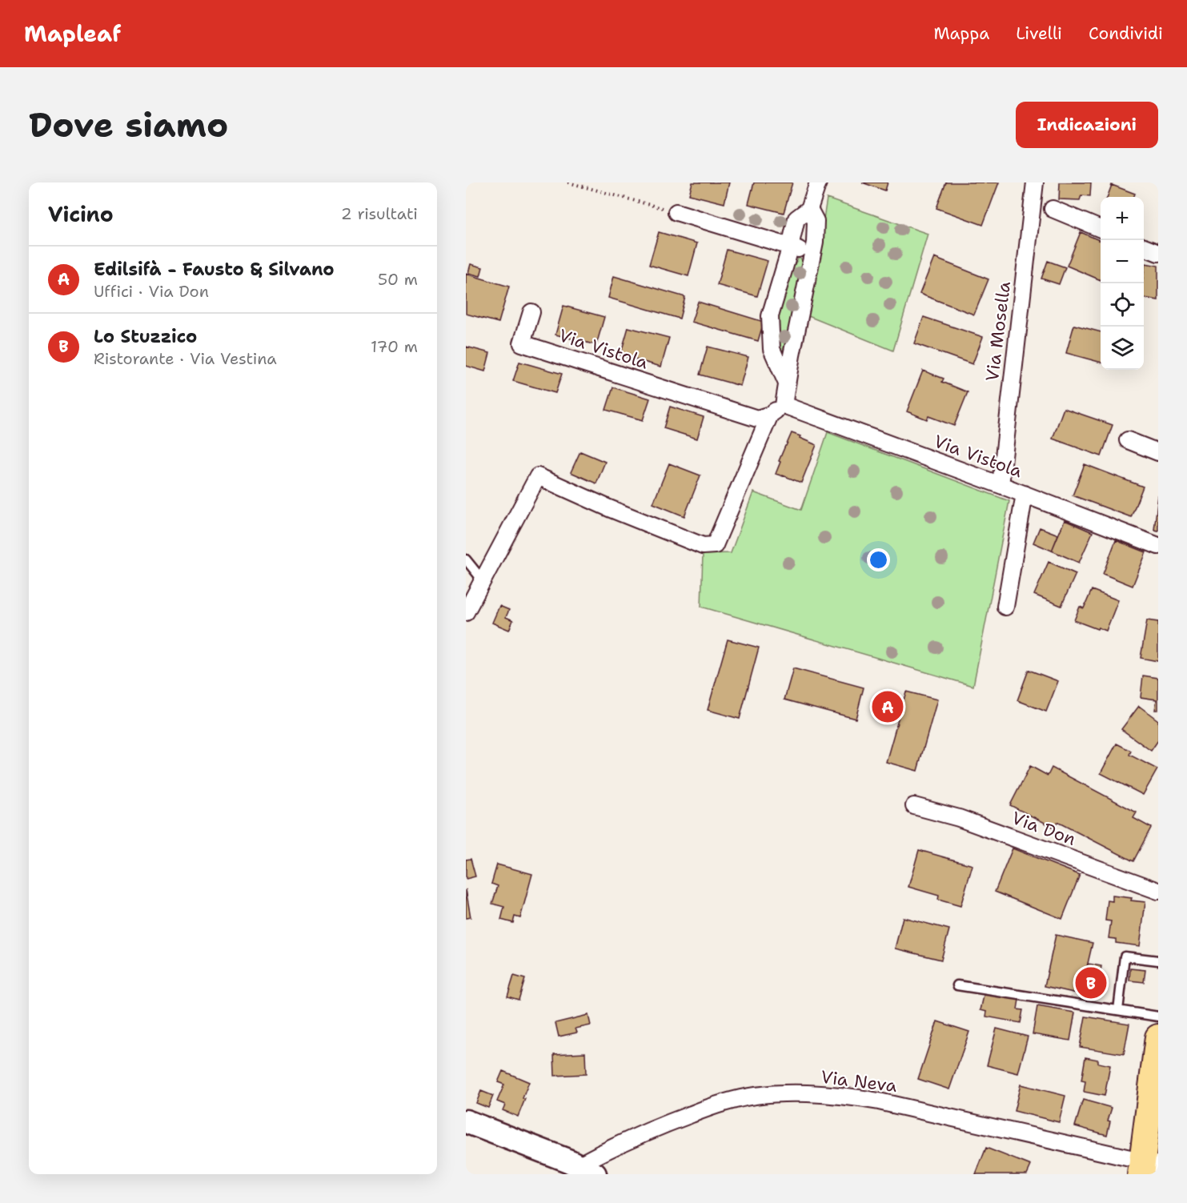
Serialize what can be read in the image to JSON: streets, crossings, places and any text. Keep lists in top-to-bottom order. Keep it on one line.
{"streets":{"street":["Via Mosella","Via Vistola","Via Don","Via Neva"]},"crossings":[["Via Mosella","Via Vistola"]],"page":{"header":"Mapleaf","nav":["Mappa","Livelli","Condividi"],"buttons":"Indicazioni","title":"Dove siamo","heading":["Vicino","2 risultati"],"map_buttons":["+","−"],"list":[{"mark":"A","name":"Edilsifà - Fausto & Silvano","note":"Uffici · Via Don","value":"50 m"},{"mark":"B","name":"Lo Stuzzico","note":"Ristorante · Via Vestina","value":"170 m"}],"pins":["A","B"]}}
